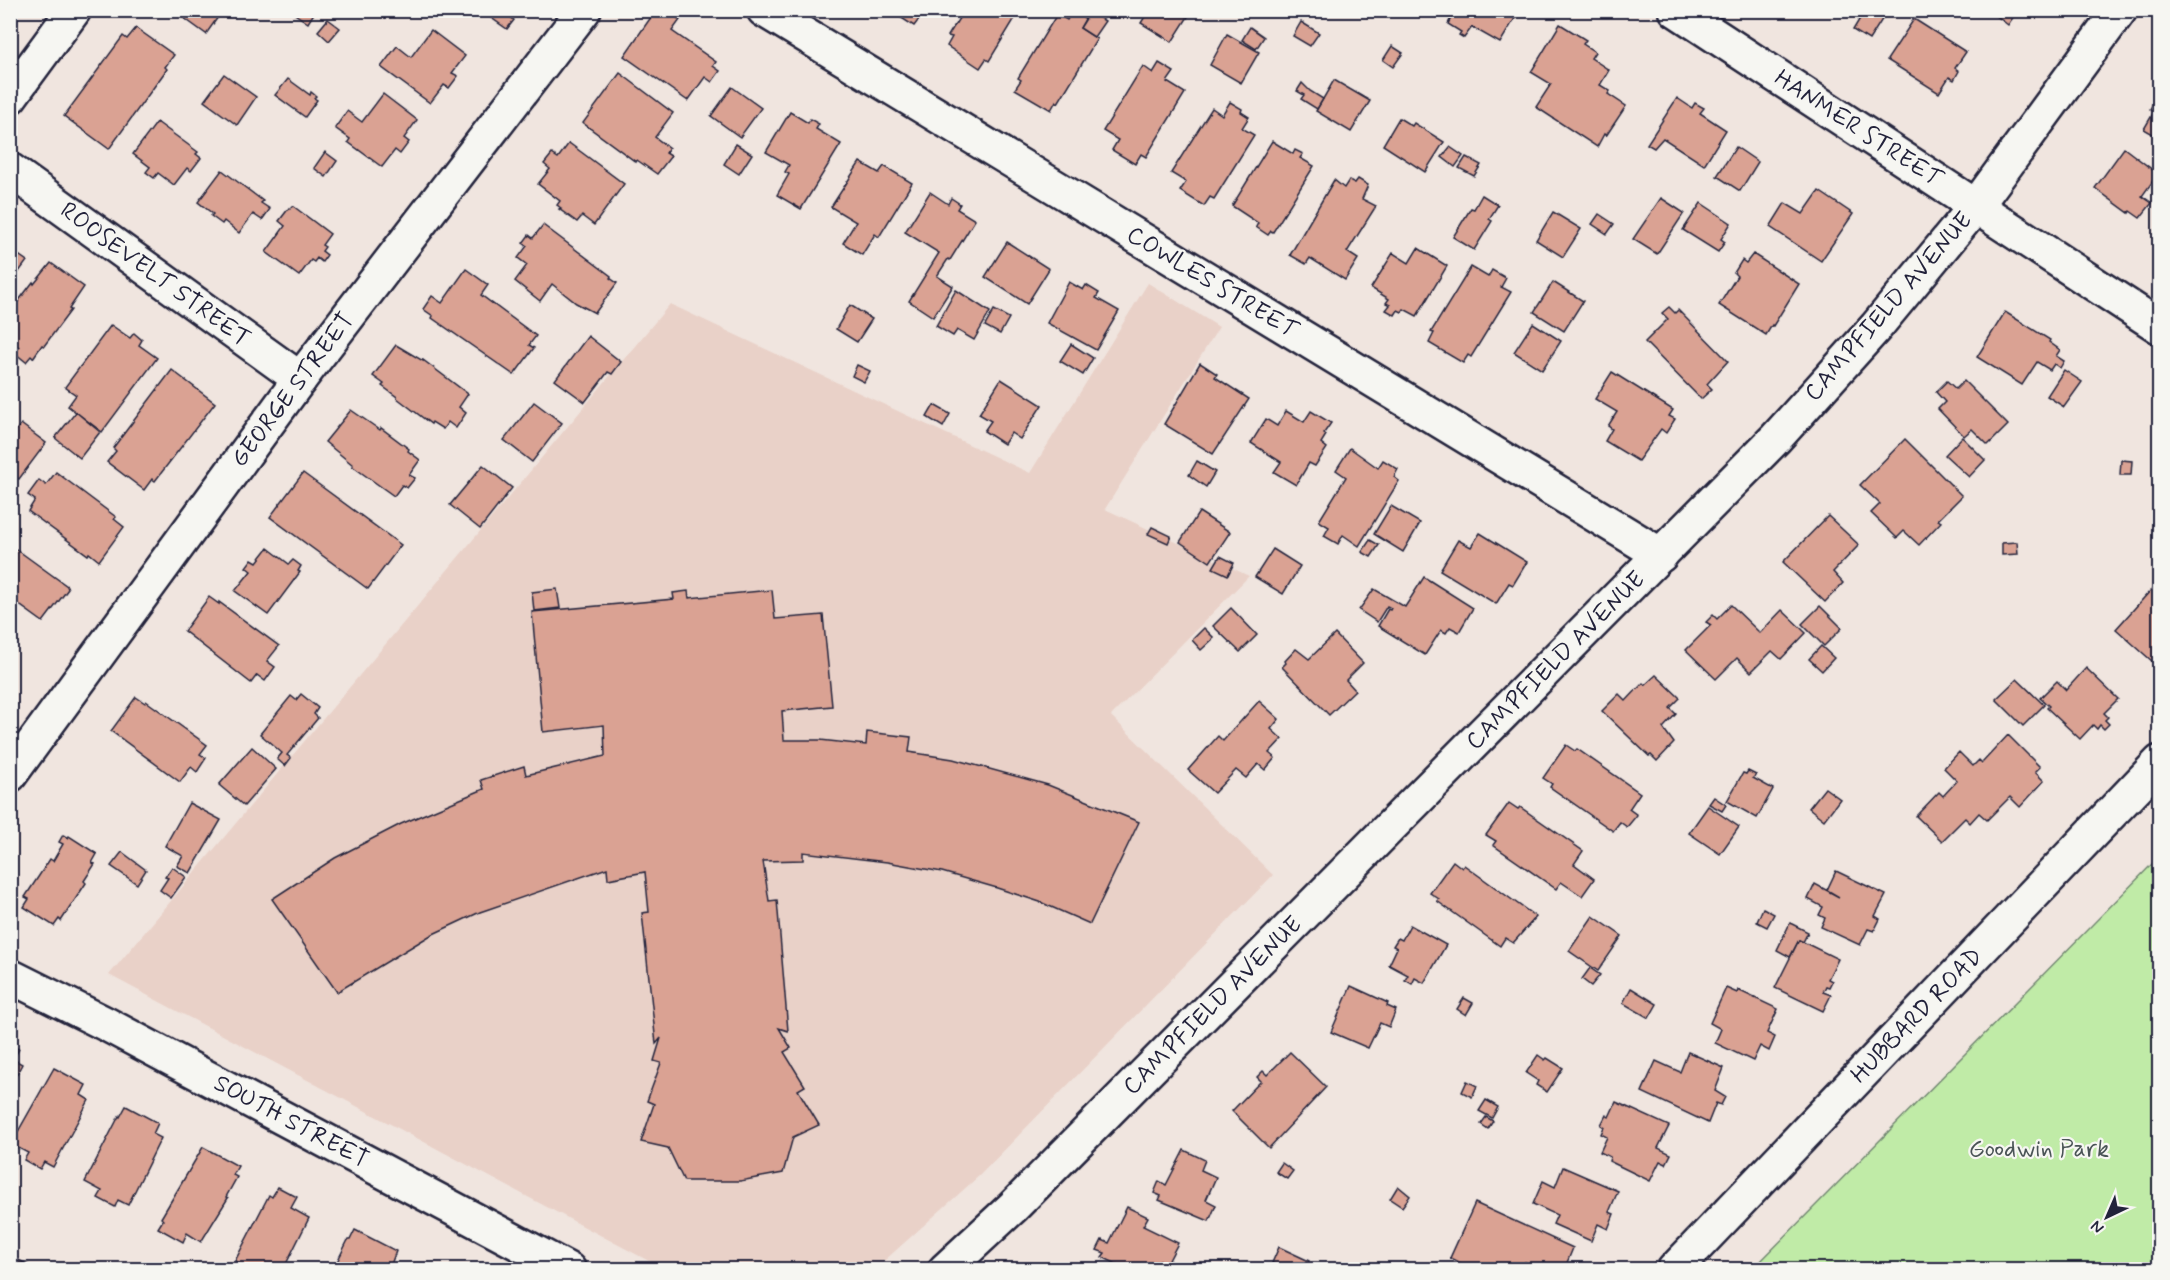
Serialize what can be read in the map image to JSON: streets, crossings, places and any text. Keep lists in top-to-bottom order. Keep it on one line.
{"streets":{"street":["HANMER STREET","ROOSEVELT STREET","COWLES STREET","CAMPFIELD AVENUE","GEORGE STREET","HUBBARD ROAD","SOUTH STREET"]},"crossings":[["HANMER STREET","CAMPFIELD AVENUE"],["ROOSEVELT STREET","GEORGE STREET"],["COWLES STREET","CAMPFIELD AVENUE"]],"parks":["Goodwin Park"],"north":"bottom left"}
